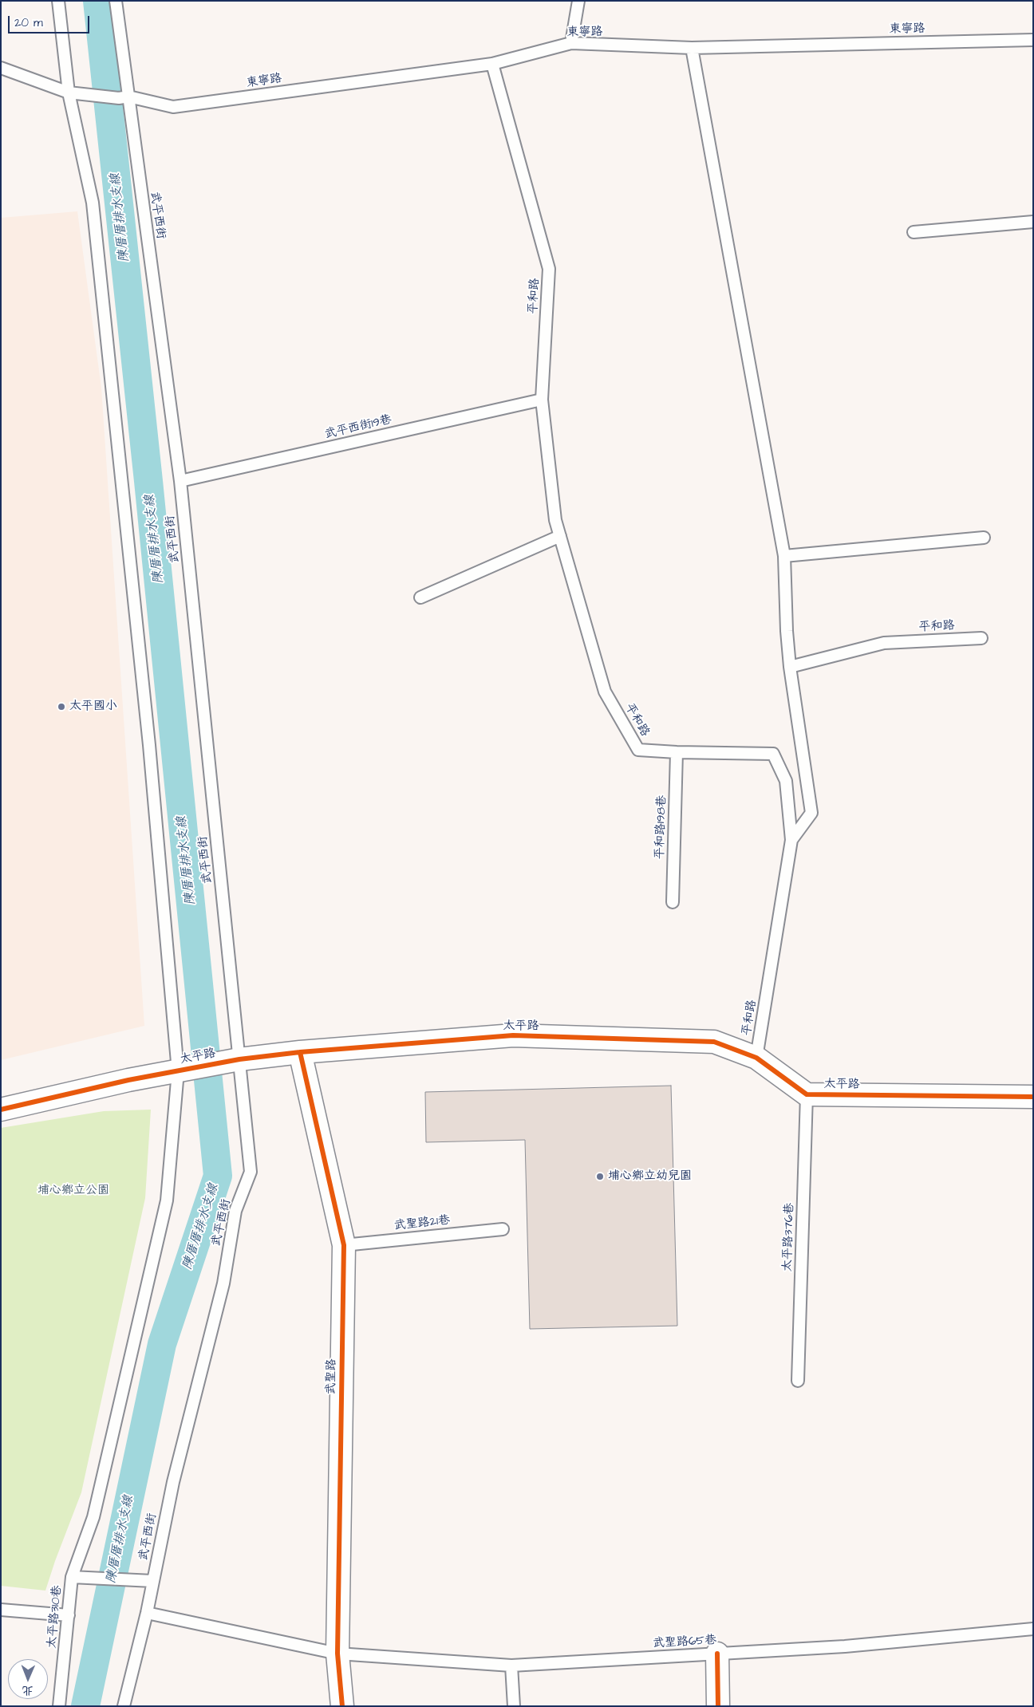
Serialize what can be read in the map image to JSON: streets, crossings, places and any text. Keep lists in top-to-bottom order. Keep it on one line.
{"streets":{"street":["太平路","武聖路"],"lane":["東寧路","武平西街","平和路","武平西街19巷","平和路198巷","武聖路21巷","太平路376巷","太平路310巷","武聖路65巷"]},"crossings":[["東寧路","武平西街"],["東寧路","平和路"],["東寧路","太平路310巷"],["武平西街","武平西街19巷"],["武平西街","太平路"],["武平西街","武聖路65巷"],["平和路","武平西街19巷"],["平和路","平和路198巷"],["平和路","太平路"],["太平路","太平路376巷"],["太平路","武聖路"],["太平路","太平路310巷"],["武聖路21巷","武聖路"],["武聖路","武聖路65巷"]],"water":["陳厝厝排水支線"],"parks":["埔心鄉立公園"],"places":["太平國小","埔心鄉立幼兒園"],"scale_bar":"20 m","north":"bottom"}
